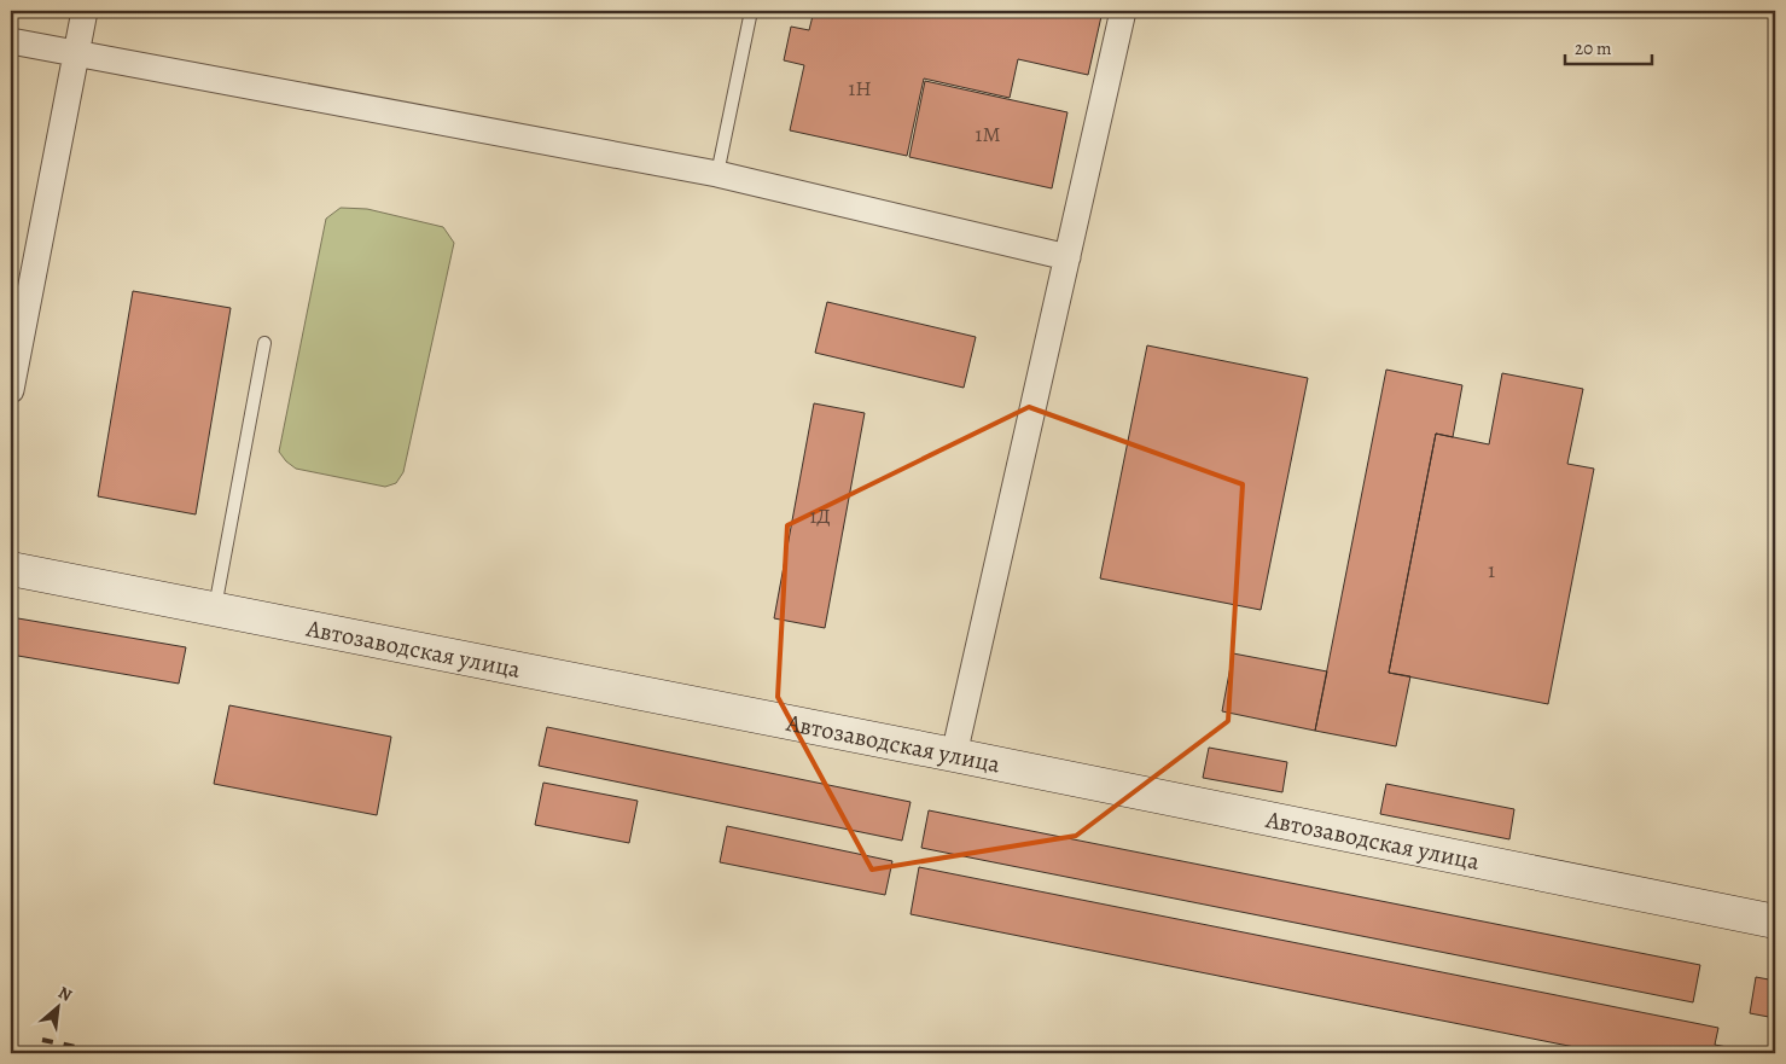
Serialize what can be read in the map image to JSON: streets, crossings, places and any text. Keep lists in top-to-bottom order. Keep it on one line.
{"streets":{"street":["Автозаводская улица"]},"house_numbers":["1Н","1М","1Д","1"],"scale_bar":"20 m","north":"top right"}
